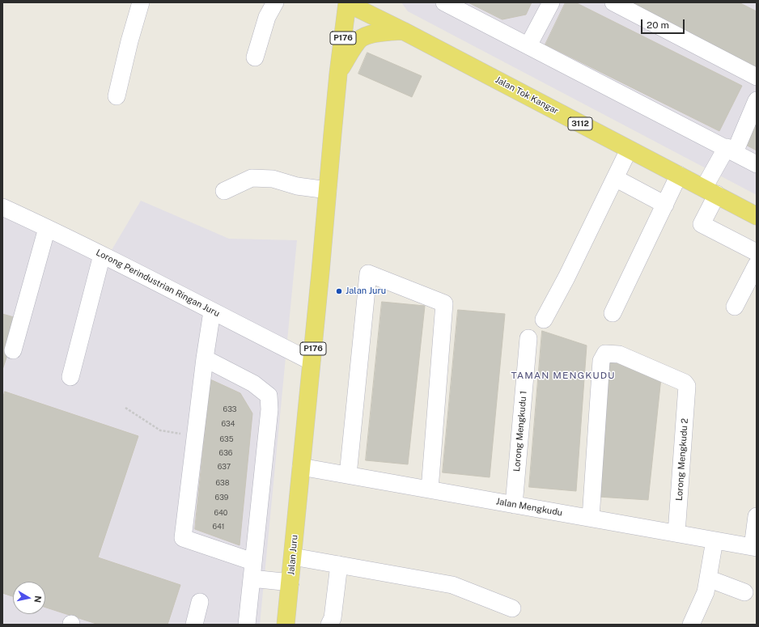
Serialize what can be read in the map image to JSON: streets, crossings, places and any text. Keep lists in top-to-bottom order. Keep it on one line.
{"streets":{"main road":["P176","Jalan Tok Kangar","3112","Jalan Juru"],"street":["Lorong Perindustrian Ringan Juru","Lorong Mengkudu 1","Lorong Mengkudu 2","Jalan Mengkudu"]},"crossings":[["Jalan Tok Kangar","Jalan Juru"],["Lorong Perindustrian Ringan Juru","Jalan Juru"],["Lorong Mengkudu 1","Jalan Mengkudu"],["Lorong Mengkudu 2","Jalan Mengkudu"],["Jalan Mengkudu","Jalan Juru"]],"districts":["TAMAN MENGKUDU"],"places":["Jalan Juru"],"house_numbers":["633","634","635","636","637","638","639","640","641"],"scale_bar":"20 m","north":"right"}
